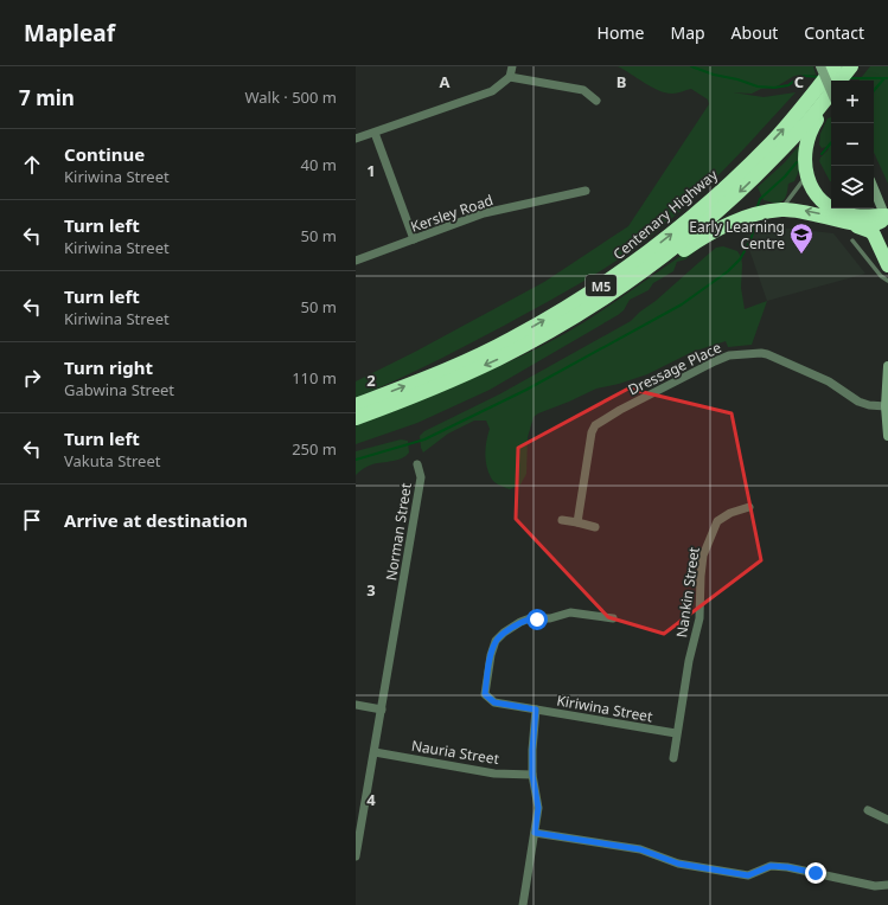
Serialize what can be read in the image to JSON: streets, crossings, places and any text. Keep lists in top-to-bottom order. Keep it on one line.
{"streets":{"highway":["Centenary Highway","M5"],"street":["Kersley Road","Dressage Place","Norman Street","Nankin Street","Kiriwina Street","Nauria Street"]},"crossings":[["Norman Street","Nauria Street"],["Nankin Street","Kiriwina Street"]],"places":{"school or university":["Early Learning Centre"]},"page":{"header":"Mapleaf","nav":["Home","Map","About","Contact"],"heading":["7 min","Walk · 500 m"],"map_buttons":["+","−"],"list":[["Continue","Kiriwina Street","40 m"],["Turn left","Kiriwina Street","50 m"],["Turn left","Kiriwina Street","50 m"],["Turn right","Gabwina Street","110 m"],["Turn left","Vakuta Street","250 m"],"Arrive at destination"]},"grid":{"columns":["A","B","C"],"rows":["1","2","3","4"]}}
